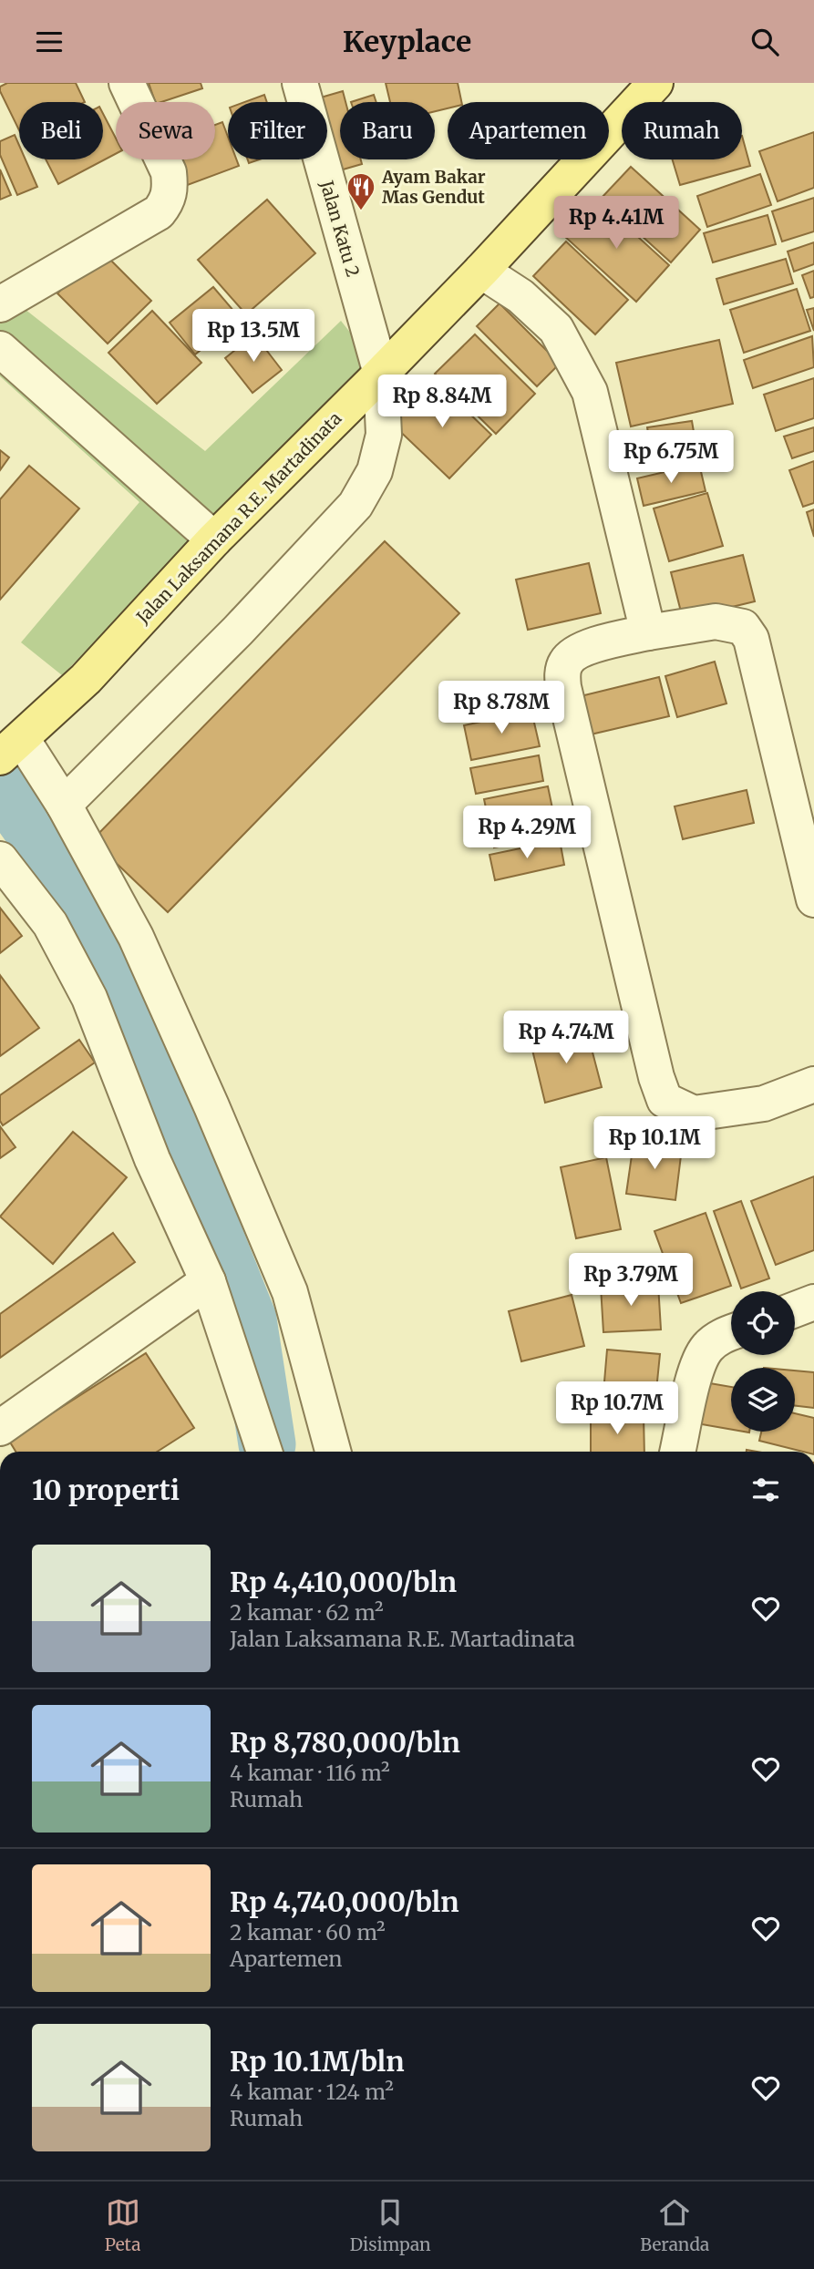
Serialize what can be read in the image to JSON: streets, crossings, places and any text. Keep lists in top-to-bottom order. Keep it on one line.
{"streets":{"main road":["Jalan Laksamana R.E. Martadinata"],"street":["Jalan Katu 2"]},"crossings":[["Jalan Katu 2","Jalan Laksamana R.E. Martadinata"]],"places":{"restaurant":["Ayam Bakar Mas Gendut"]},"page":{"header":"Keyplace","chip":["Beli","Sewa","Filter","Baru","Apartemen","Rumah"],"price":["Rp 4.41M","Rp 13.5M","Rp 8.84M","Rp 6.75M","Rp 8.78M","Rp 4.29M","Rp 4.74M","Rp 10.1M","Rp 3.79M","Rp 10.7M"],"heading":"10 properti","list":[{"name":"Rp 4,410,000/bln","note":"2 kamar · 62 m² · Jalan Laksamana R.E. Martadinata"},{"name":"Rp 8,780,000/bln","note":"4 kamar · 116 m² · Rumah"},{"name":"Rp 4,740,000/bln","note":"2 kamar · 60 m² · Apartemen"},{"name":"Rp 10.1M/bln","note":"4 kamar · 124 m² · Rumah"}],"tabs":["Peta","Disimpan","Beranda"]}}
